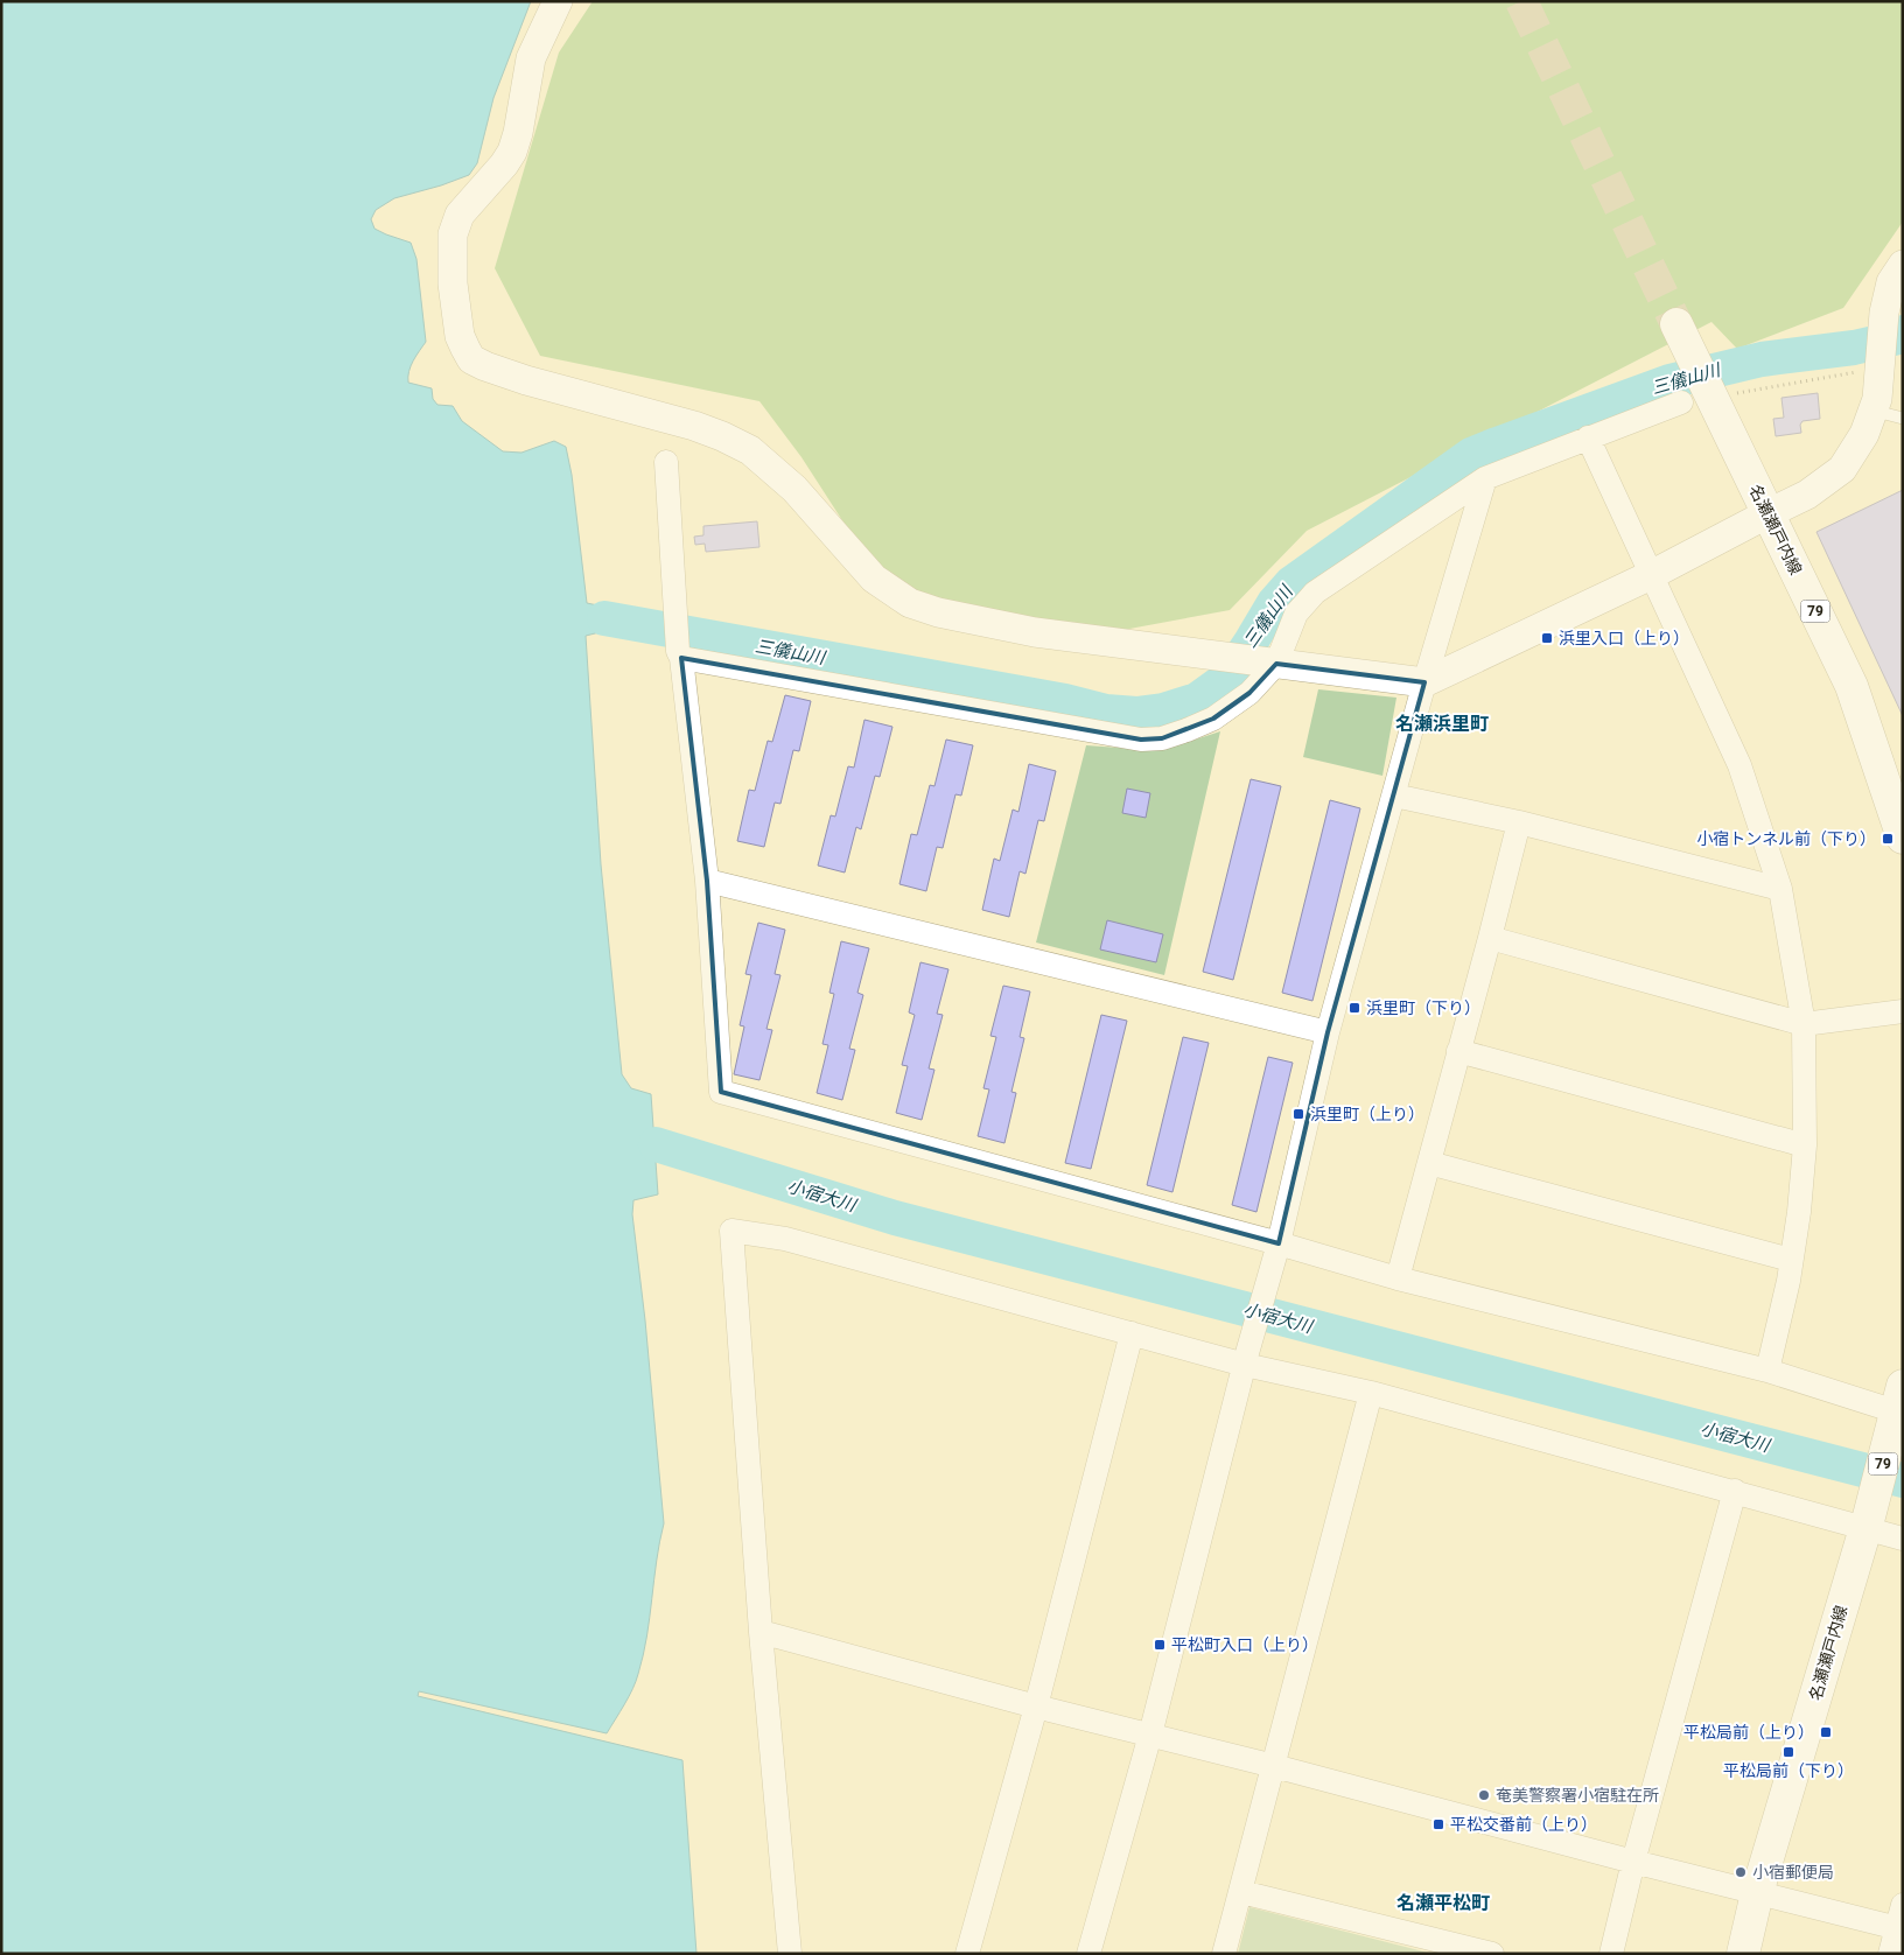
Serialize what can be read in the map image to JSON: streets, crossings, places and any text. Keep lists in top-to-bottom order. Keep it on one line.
{"streets":{"main road":["名瀬瀬戸内線","79"]},"districts":["名瀬浜里町","名瀬平松町"],"water":["三儀山川","小宿大川"],"places":{"transit":["浜里入口（上り）","小宿トンネル前（下り）","浜里町（下り）","浜里町（上り）","平松町入口（上り）","平松局前（上り）","平松局前（下り）","平松交番前（上り）"],"other":["奄美警察署小宿駐在所","小宿郵便局"]}}
